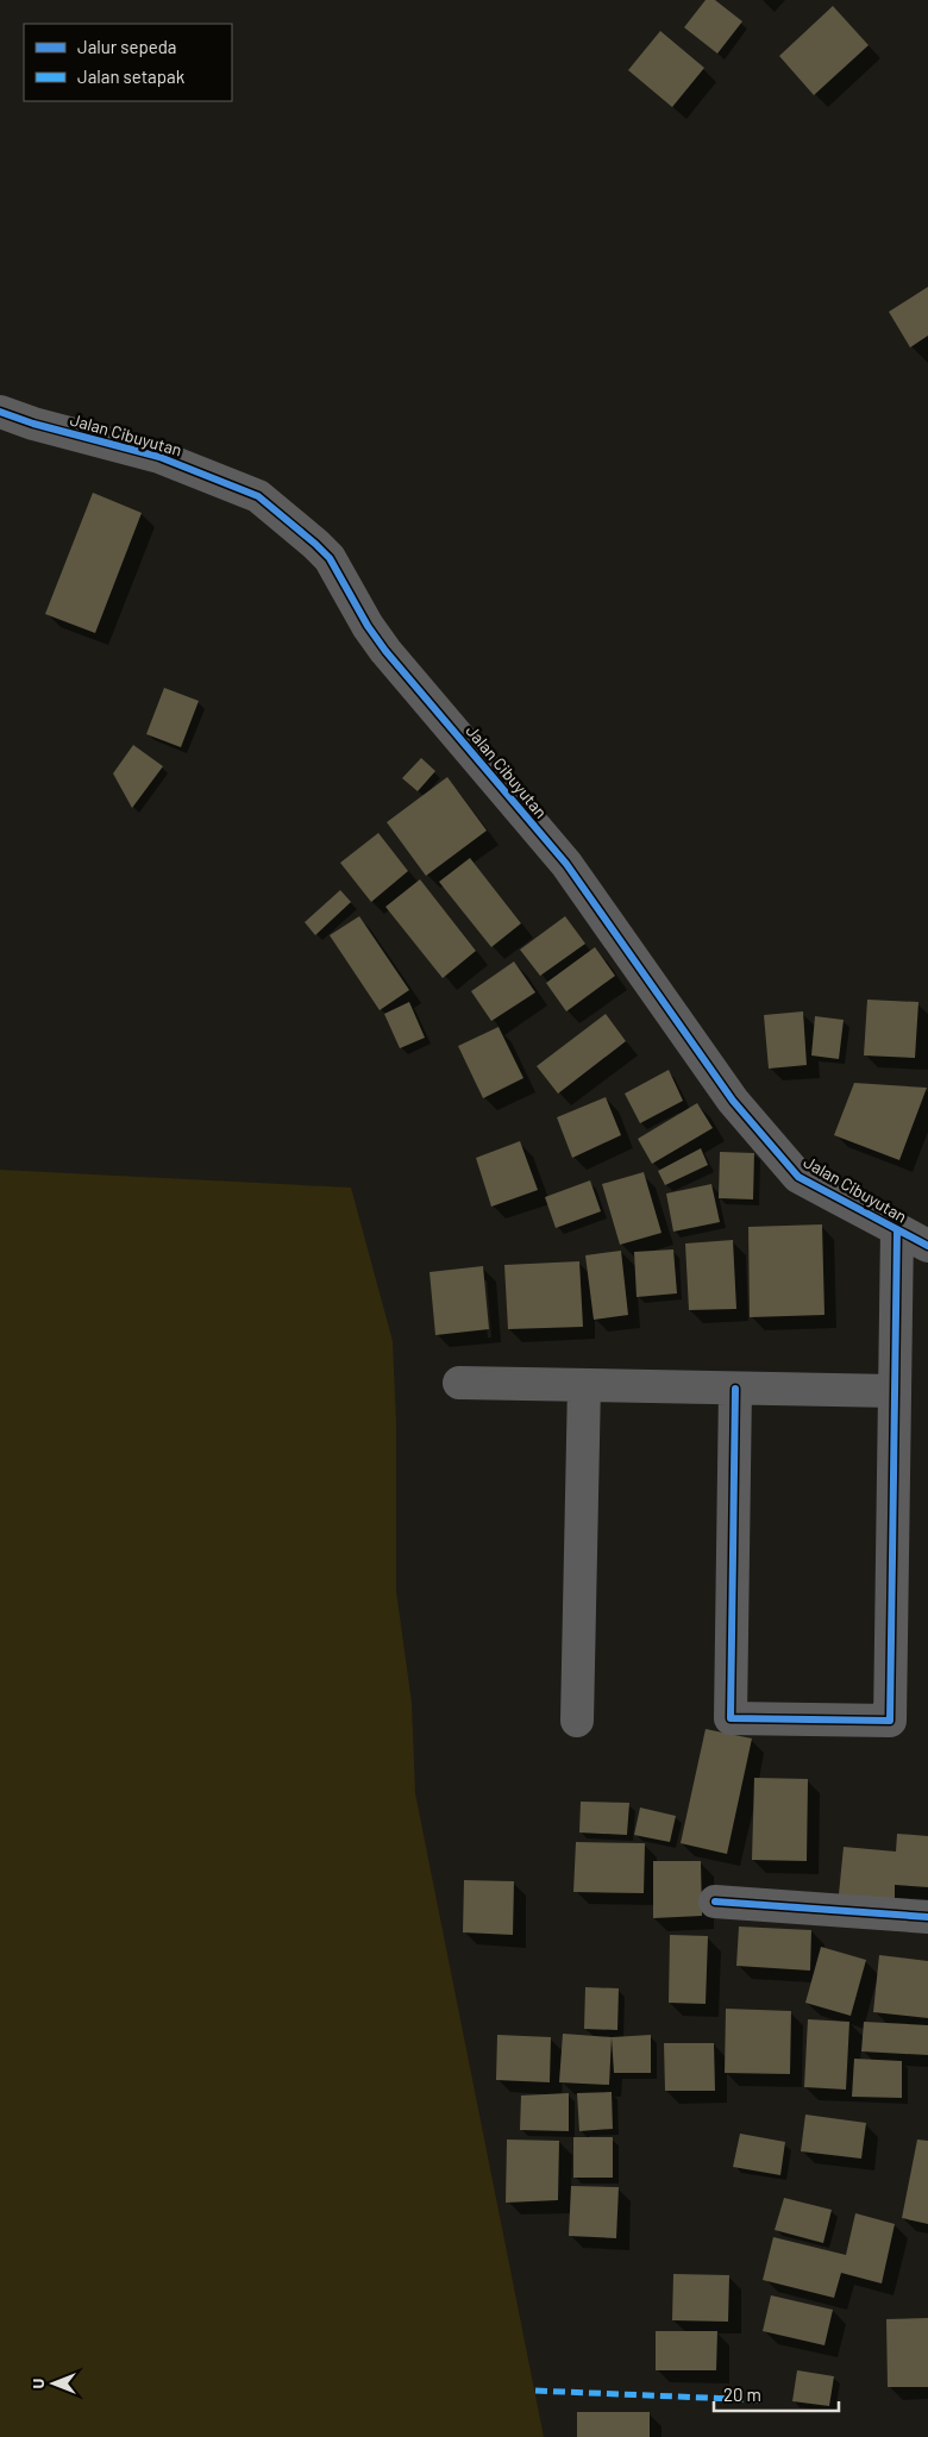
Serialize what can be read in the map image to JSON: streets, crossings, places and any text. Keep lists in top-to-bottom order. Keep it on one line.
{"streets":{"street":["Jalan Cibuyutan"]},"legend":["Jalur sepeda","Jalan setapak"],"scale_bar":"20 m","north":"left"}
